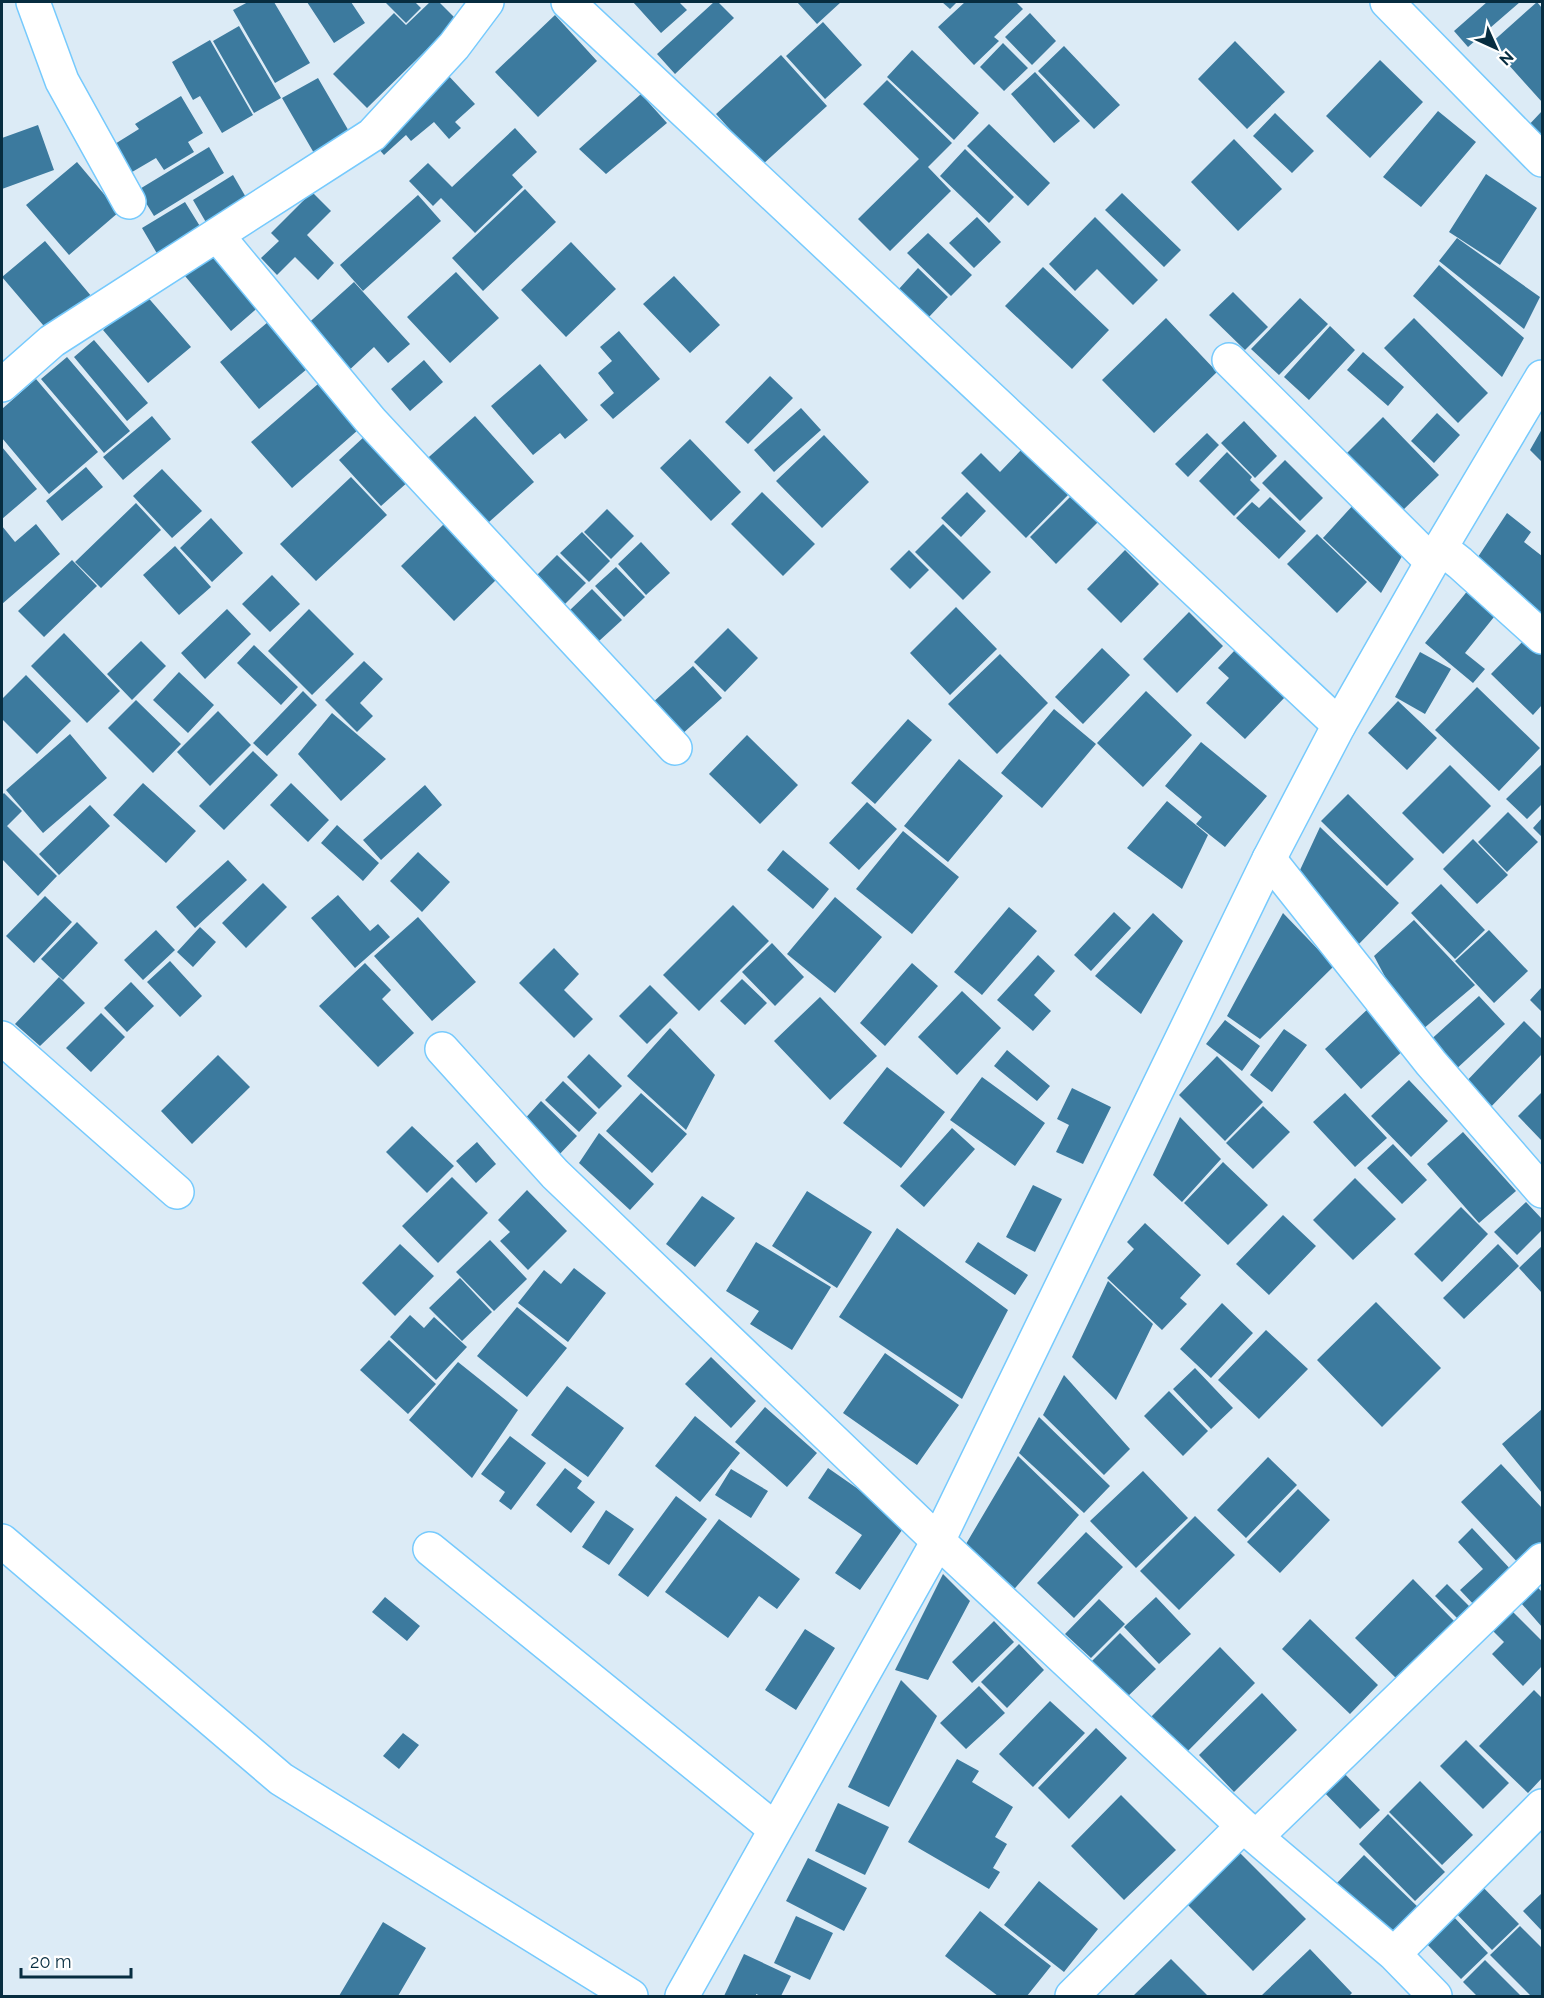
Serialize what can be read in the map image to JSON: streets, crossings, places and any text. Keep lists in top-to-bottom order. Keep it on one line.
{"scale_bar":"20 m","north":"bottom right"}
